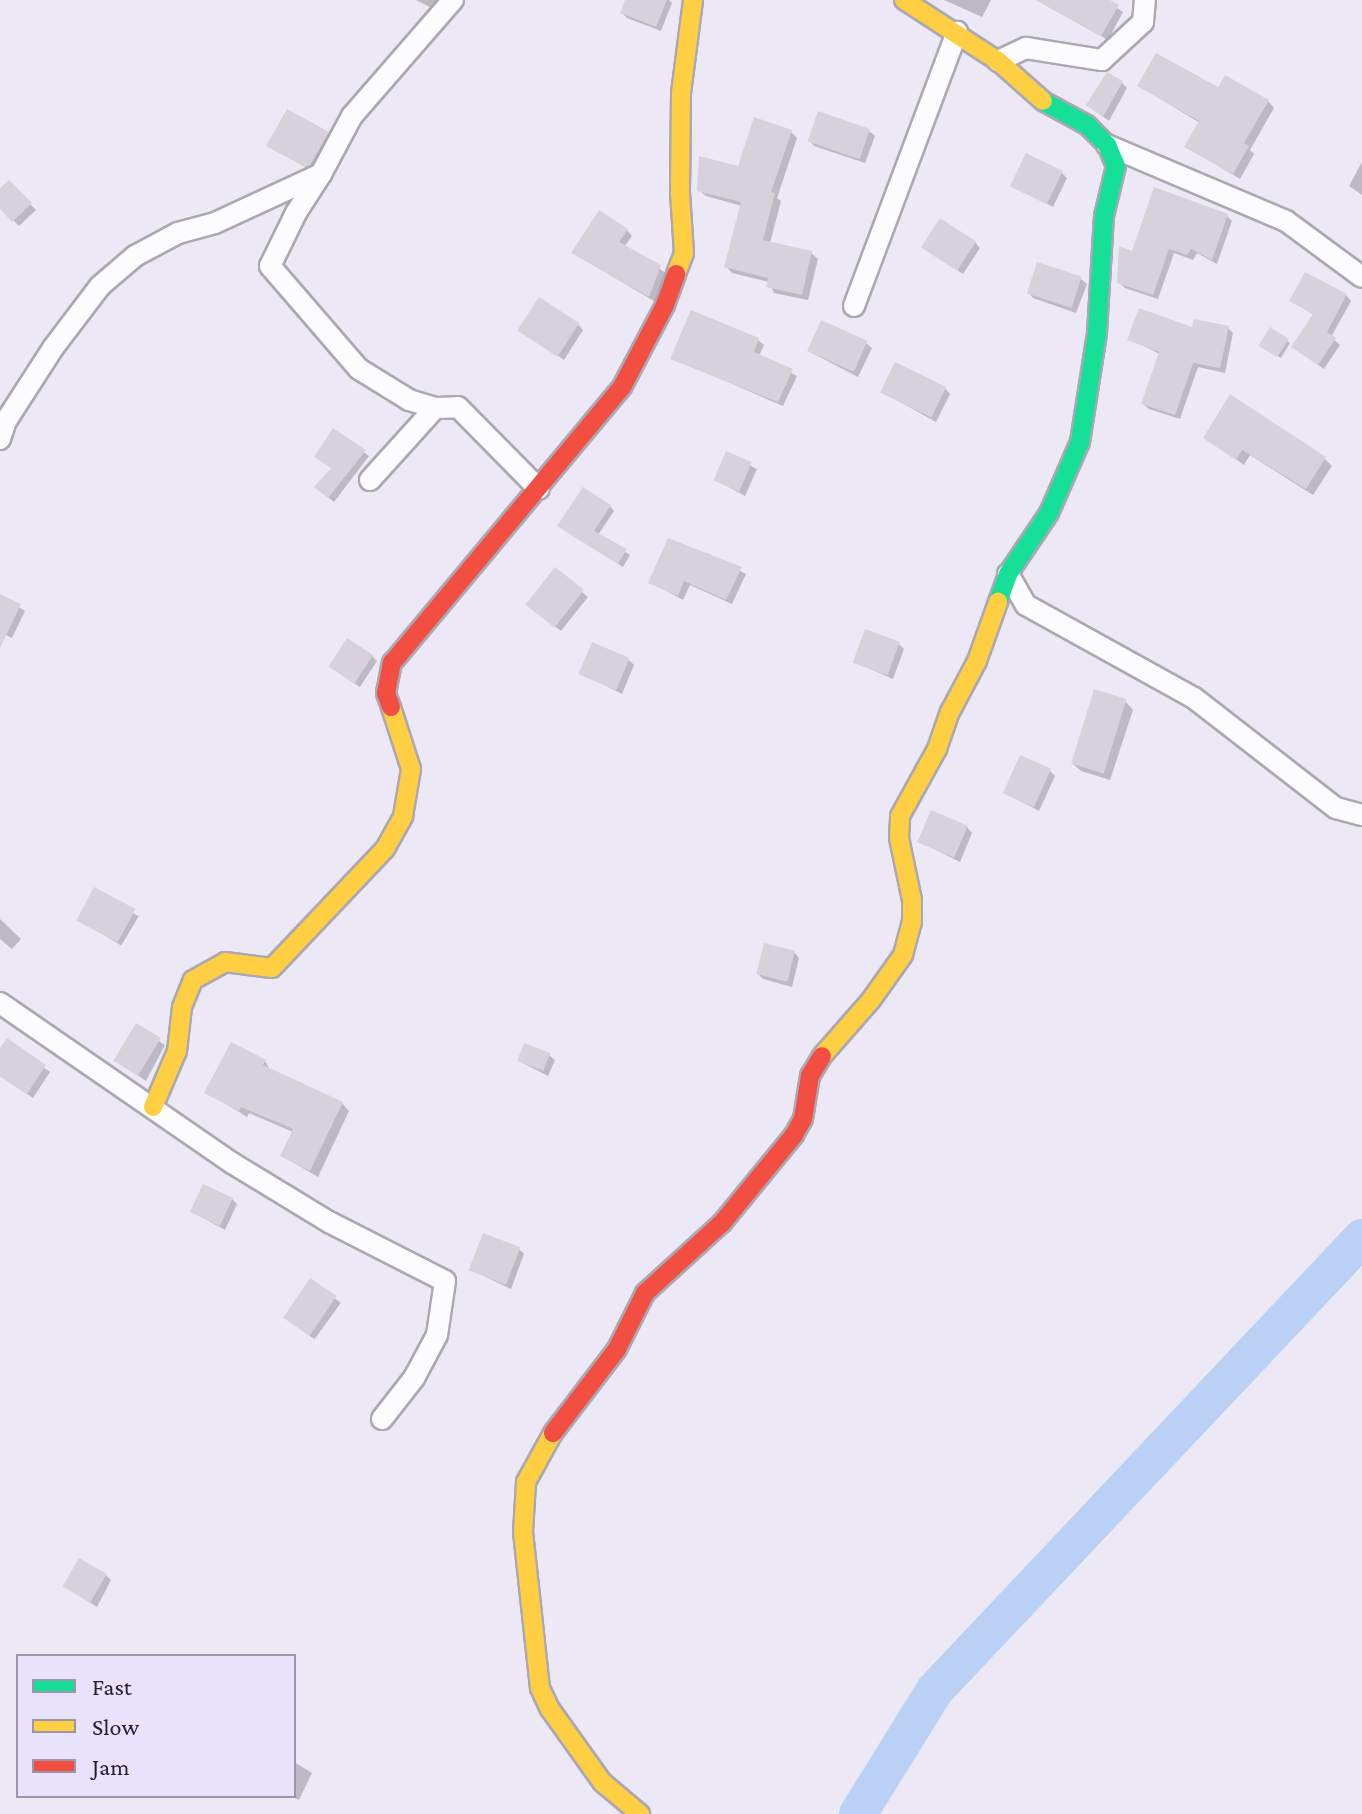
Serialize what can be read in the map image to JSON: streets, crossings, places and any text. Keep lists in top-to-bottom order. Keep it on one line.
{"legend":["Fast","Slow","Jam"]}
